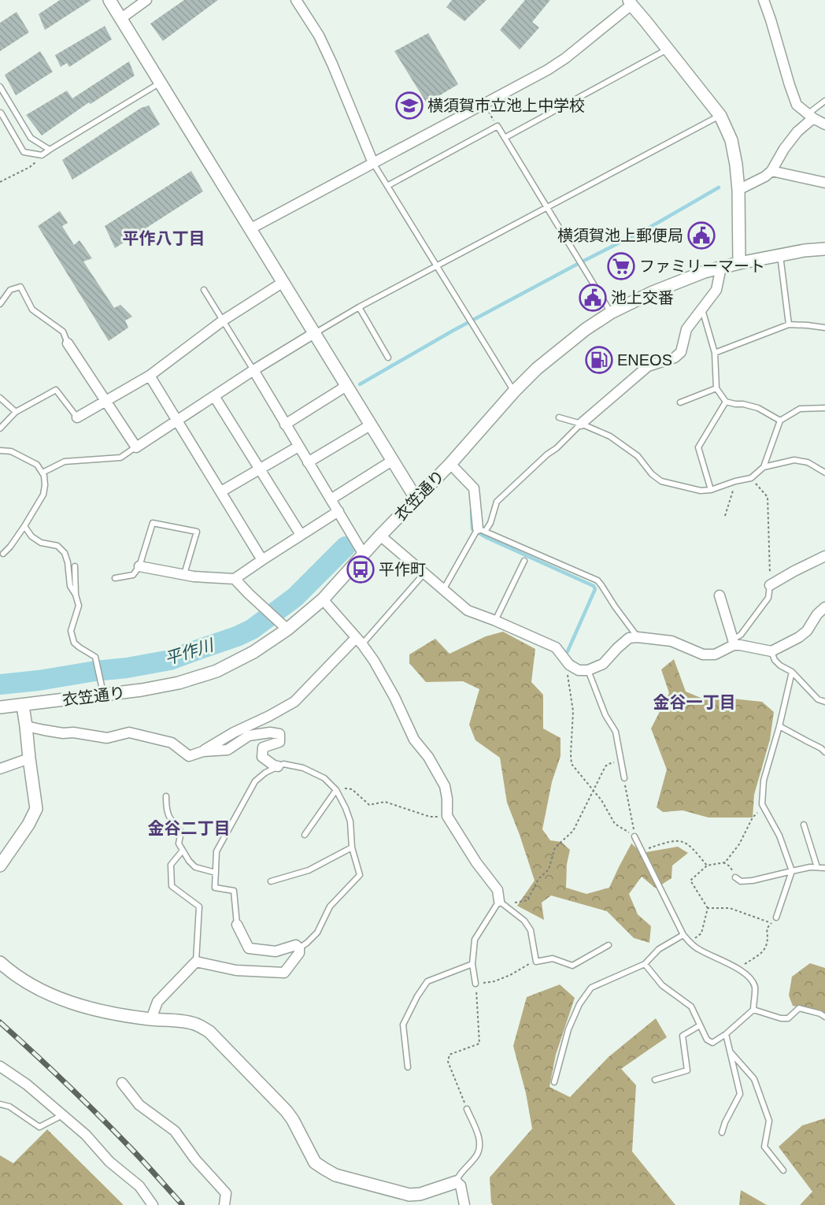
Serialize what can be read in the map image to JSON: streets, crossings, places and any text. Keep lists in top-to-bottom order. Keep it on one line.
{"streets":{"street":["衣笠通り"]},"districts":["平作八丁目","金谷一丁目","金谷二丁目"],"water":["平作川"],"places":{"school or university":["横須賀市立池上中学校"],"public building":["横須賀池上郵便局","池上交番"],"supermarket":["ファミリーマート"],"fuel station":["ENEOS"],"bus stop":["平作町"]}}
